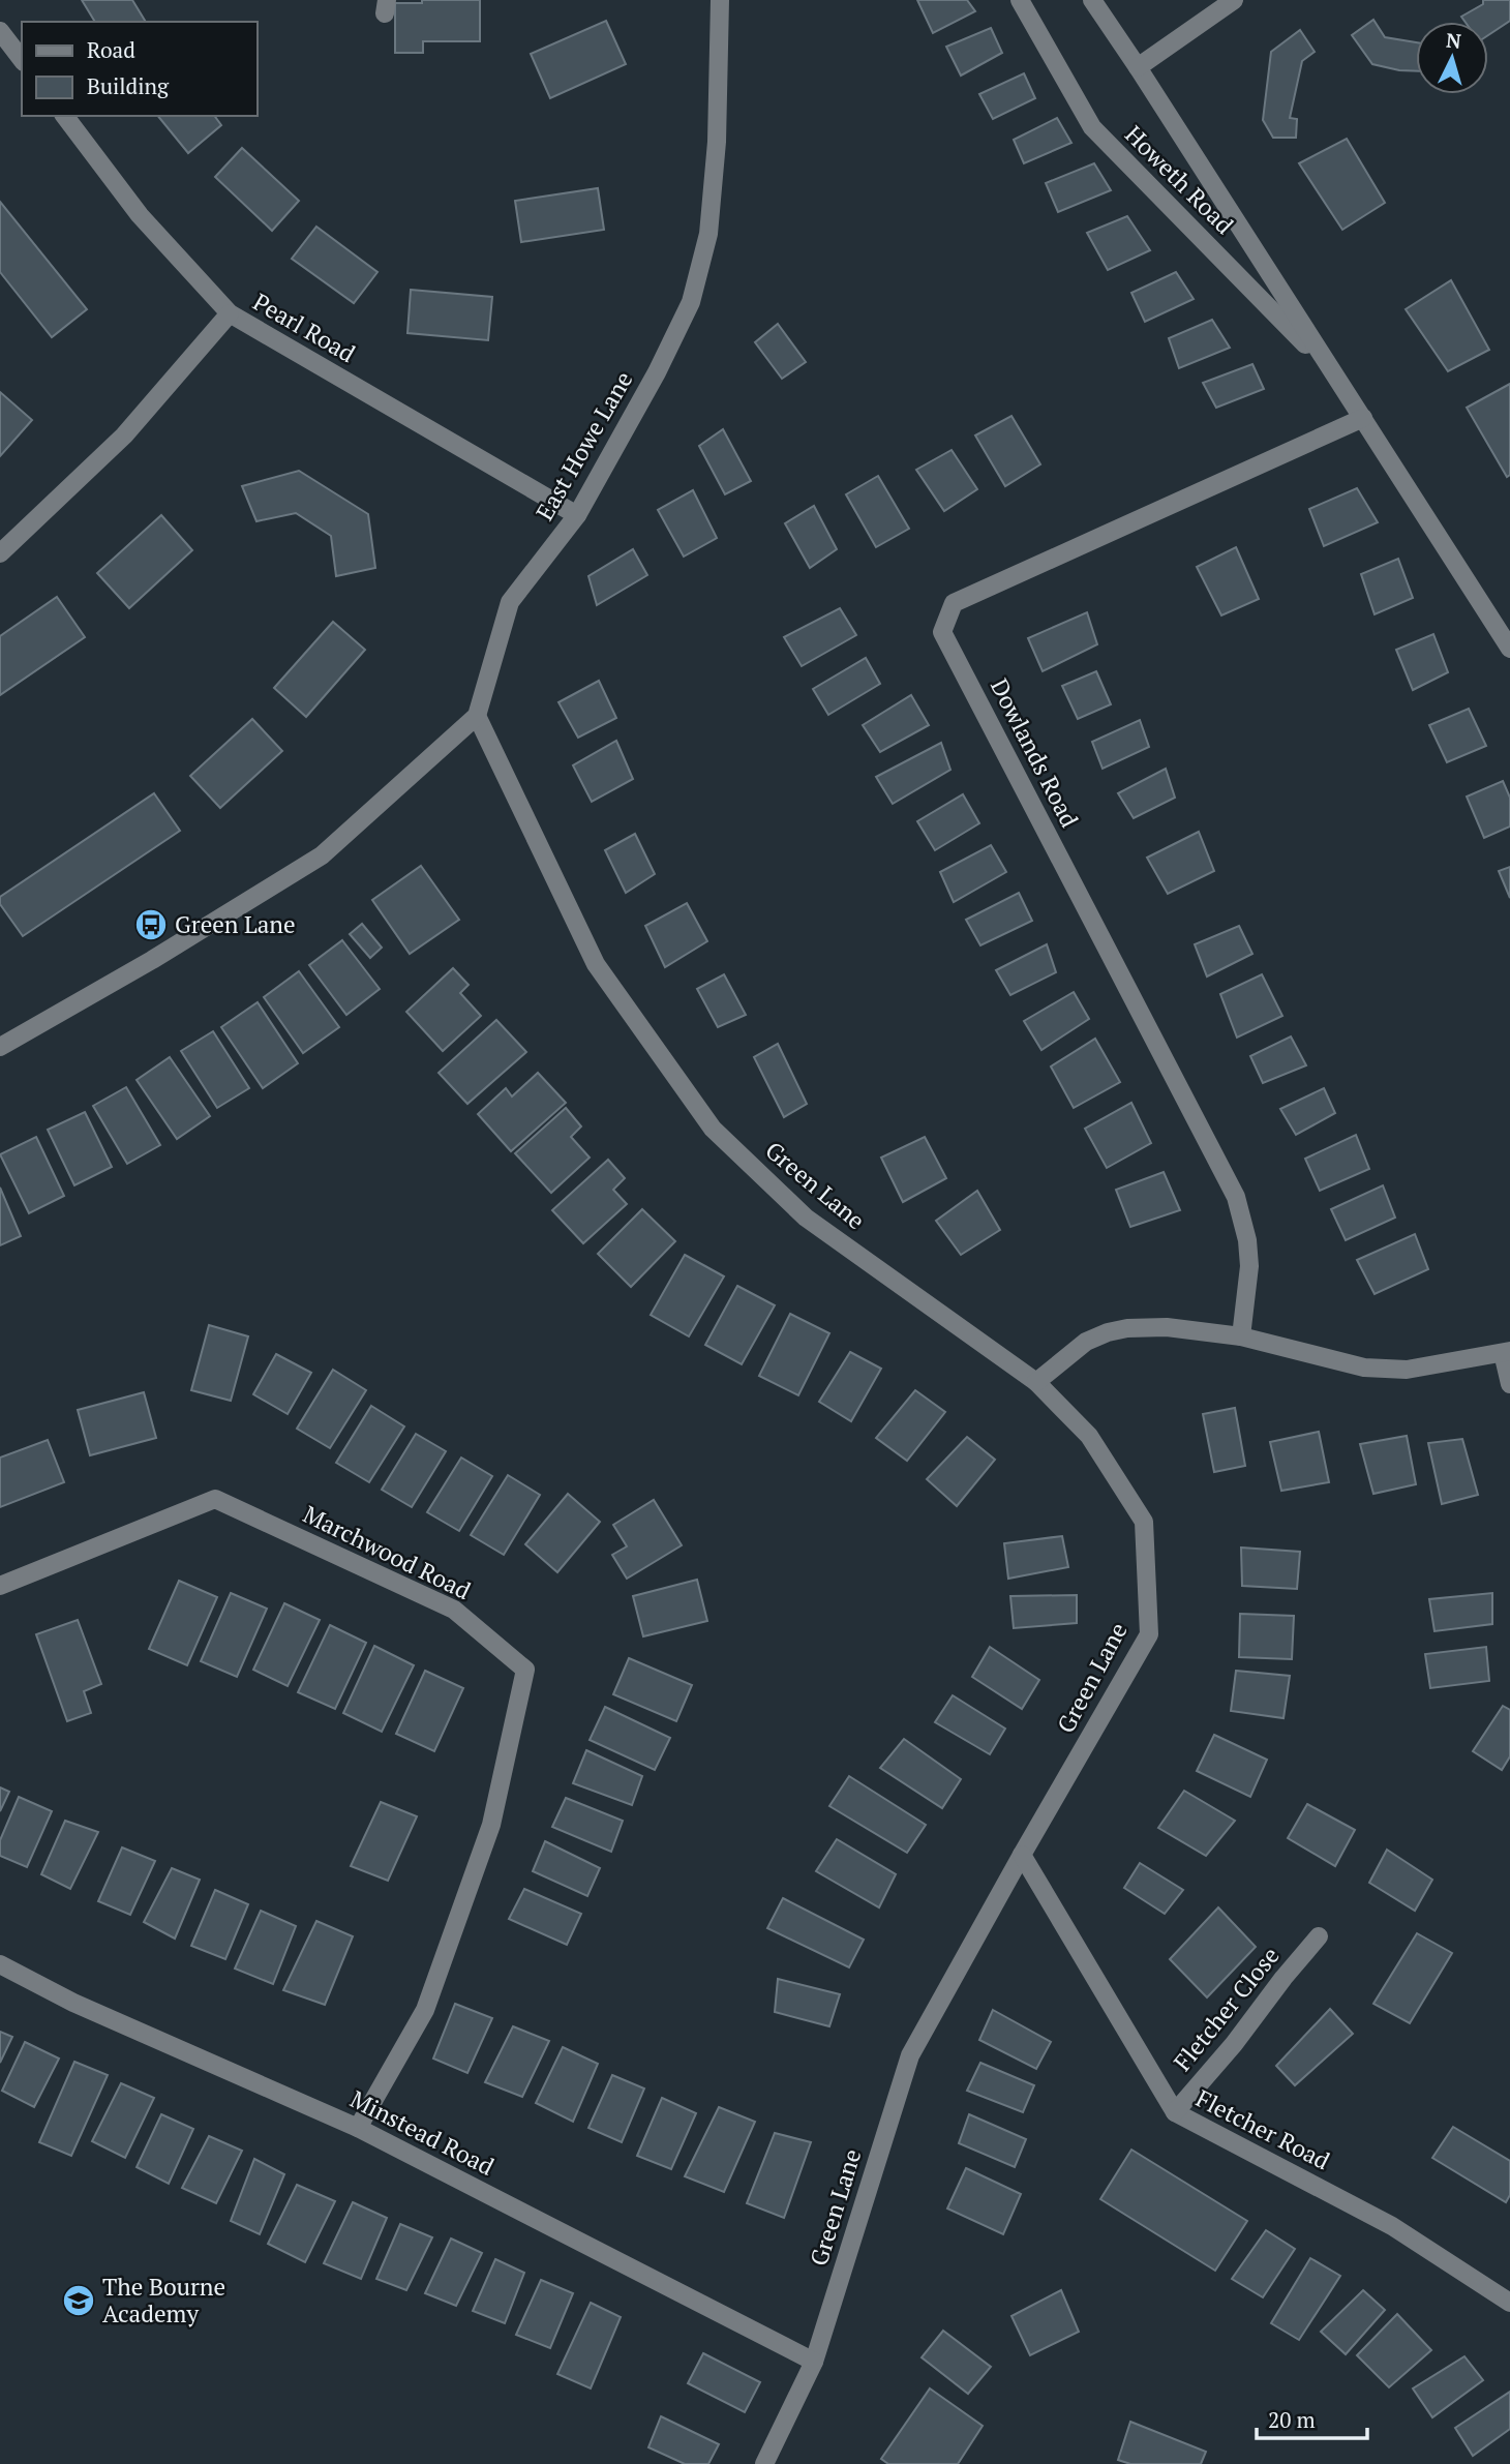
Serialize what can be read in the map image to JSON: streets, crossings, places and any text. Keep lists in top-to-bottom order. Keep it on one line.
{"streets":{"street":["Howeth Road","Pearl Road","East Howe Lane","Dowlands Road","Green Lane","Marchwood Road","Fletcher Close","Fletcher Road","Minstead Road"]},"crossings":[["Howeth Road","Dowlands Road"],["Pearl Road","East Howe Lane"],["East Howe Lane","Green Lane"],["Green Lane","Fletcher Road"],["Green Lane","Minstead Road"],["Marchwood Road","Minstead Road"],["Fletcher Close","Fletcher Road"]],"places":{"bus stop":["Green Lane"],"school or university":["The Bourne Academy"]},"legend":["Road","Building"],"scale_bar":"20 m","north":"top"}
